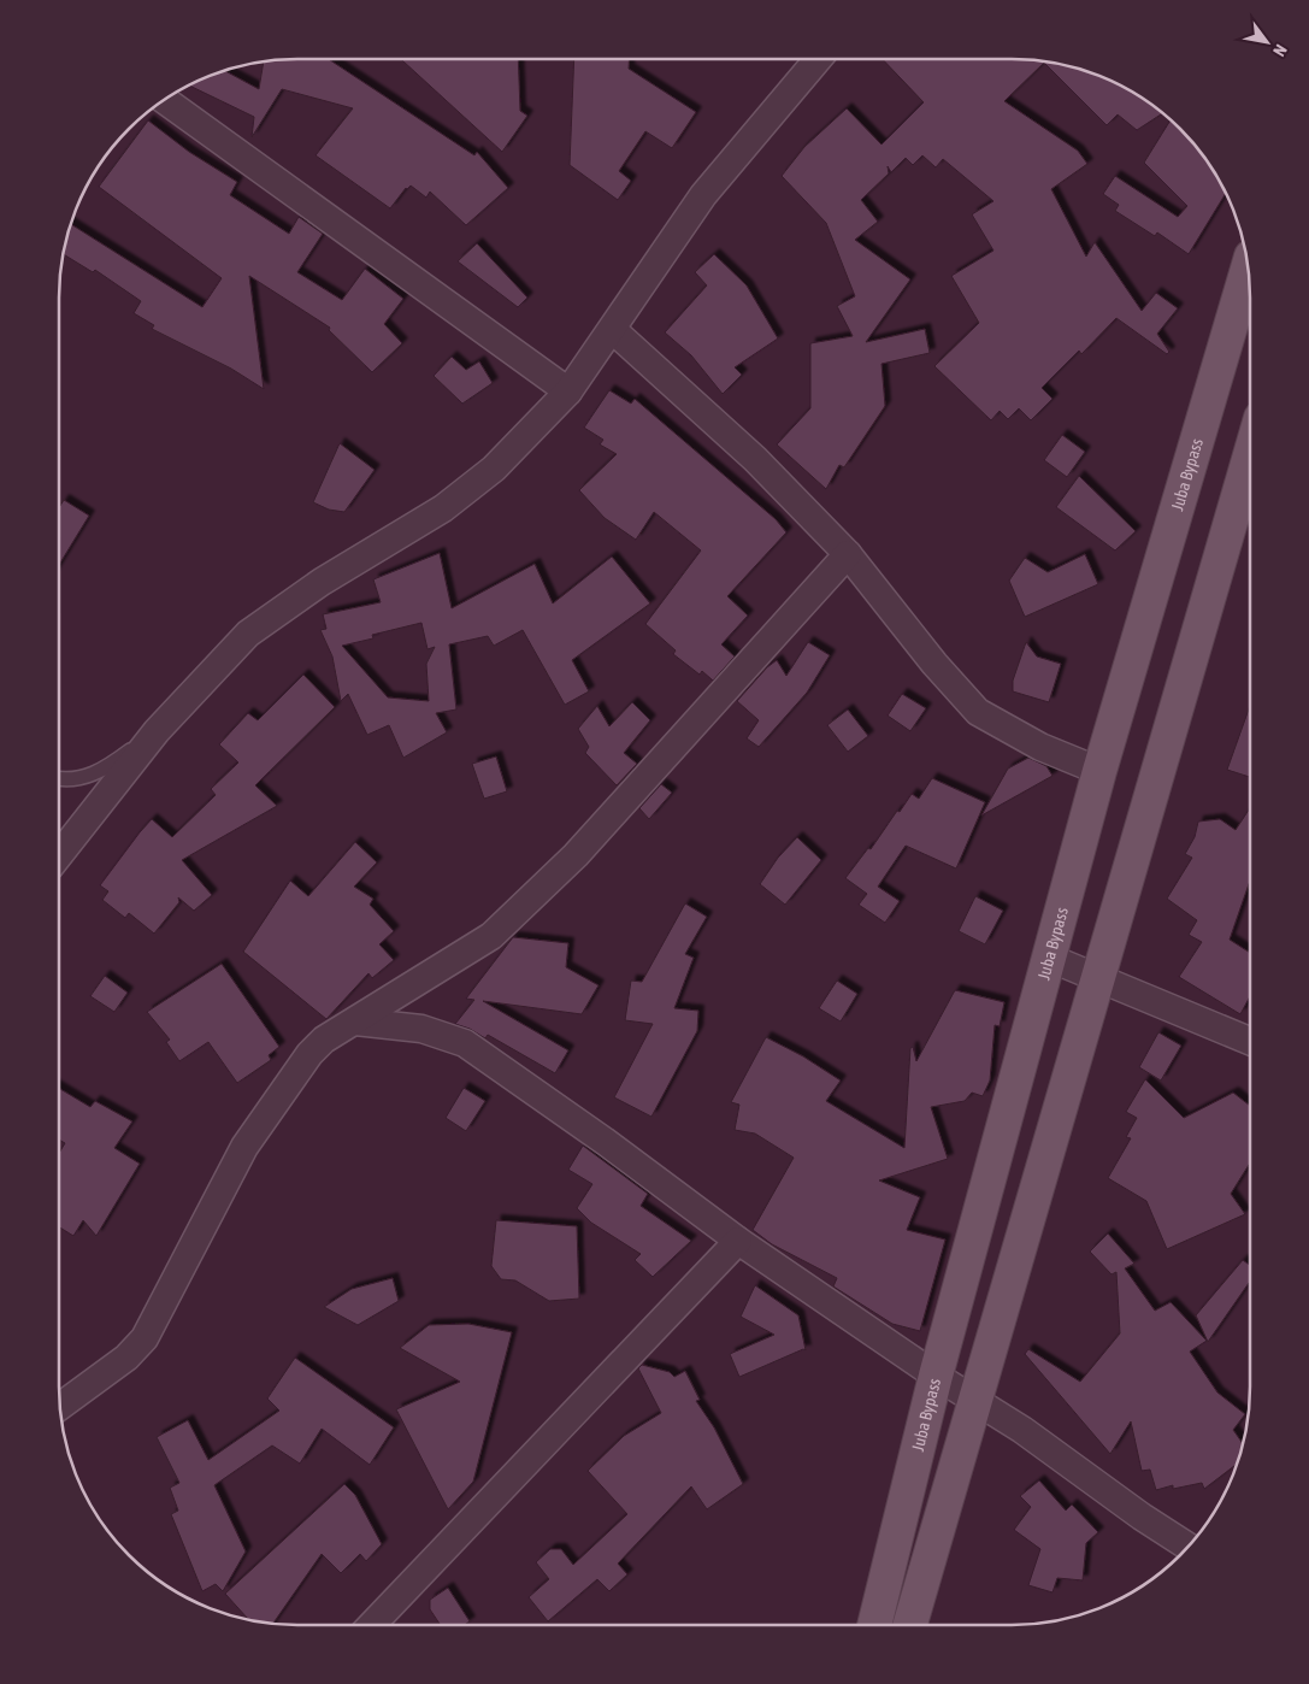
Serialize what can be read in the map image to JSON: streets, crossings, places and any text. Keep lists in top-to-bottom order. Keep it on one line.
{"streets":{"main road":["Juba Bypass"]},"north":"bottom right"}
